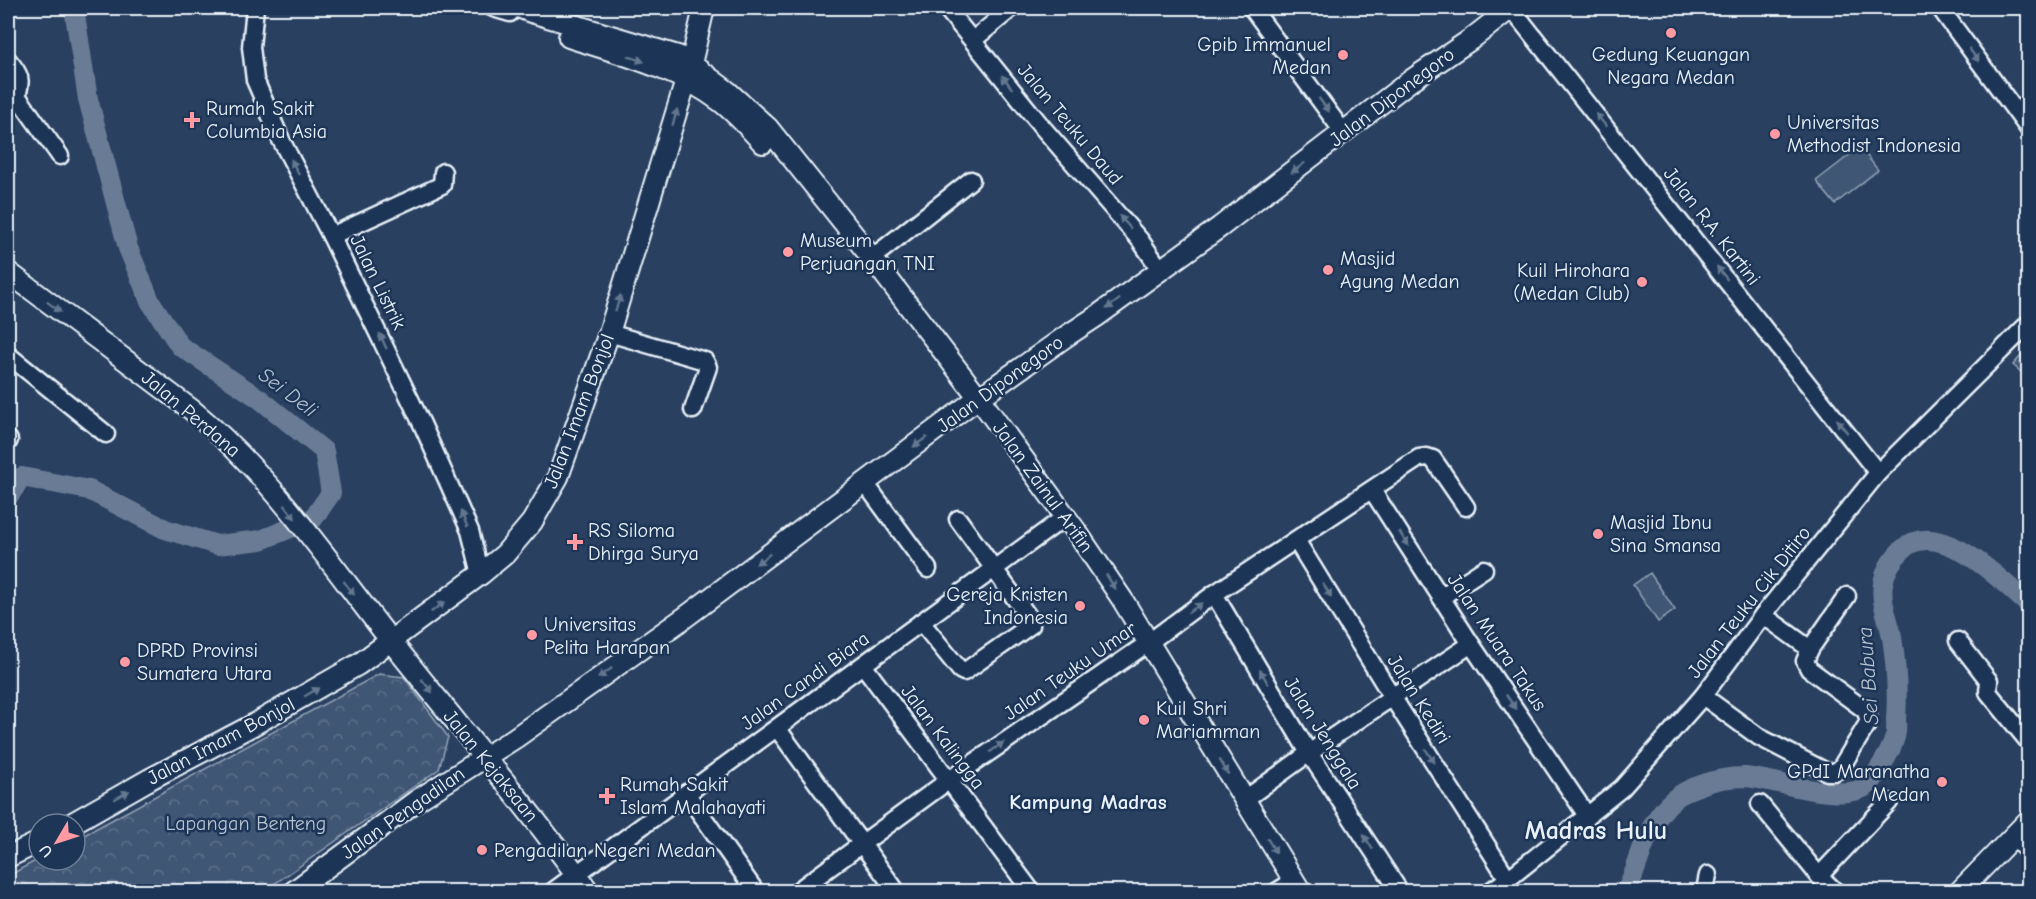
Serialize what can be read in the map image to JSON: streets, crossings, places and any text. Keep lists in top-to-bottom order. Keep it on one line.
{"streets":{"main road":["Jalan Diponegoro","Jalan Imam Bonjol","Jalan Perdana","Jalan Zainul Arifin","Jalan Kejaksaan","Jalan Pengadilan"],"street":["Jalan Teuku Daud","Jalan R.A. Kartini","Jalan Listrik","Jalan Teuku Cik Ditiro","Jalan Muara Takus","Jalan Teuku Umar","Jalan Candi Biara","Jalan Kediri","Jalan Jenggala","Jalan Kalingga"]},"crossings":[["Jalan Diponegoro","Jalan Teuku Daud"],["Jalan Diponegoro","Jalan R.A. Kartini"],["Jalan Diponegoro","Jalan Zainul Arifin"],["Jalan Diponegoro","Jalan Kejaksaan"],["Jalan Diponegoro","Jalan Pengadilan"],["Jalan R.A. Kartini","Jalan Teuku Cik Ditiro"],["Jalan Listrik","Jalan Imam Bonjol"],["Jalan Imam Bonjol","Jalan Perdana"],["Jalan Imam Bonjol","Jalan Zainul Arifin"],["Jalan Imam Bonjol","Jalan Kejaksaan"],["Jalan Perdana","Jalan Kejaksaan"],["Jalan Zainul Arifin","Jalan Teuku Umar"],["Jalan Zainul Arifin","Jalan Candi Biara"],["Jalan Teuku Cik Ditiro","Jalan Muara Takus"],["Jalan Teuku Cik Ditiro","Jalan Kediri"],["Jalan Muara Takus","Jalan Teuku Umar"],["Jalan Teuku Umar","Jalan Kediri"],["Jalan Teuku Umar","Jalan Jenggala"],["Jalan Teuku Umar","Jalan Kalingga"],["Jalan Candi Biara","Jalan Kalingga"],["Jalan Candi Biara","Jalan Kejaksaan"],["Jalan Kejaksaan","Jalan Pengadilan"]],"one_way":["Jalan Diponegoro","Jalan Teuku Daud","Jalan R.A. Kartini","Jalan Listrik","Jalan Imam Bonjol","Jalan Perdana","Jalan Zainul Arifin","Jalan Muara Takus","Jalan Teuku Umar","Jalan Kediri","Jalan Jenggala","Jalan Kejaksaan"],"districts":["Kampung Madras","Madras Hulu"],"water":["Sei Deli","Sei Babura"],"parks":["Lapangan Benteng"],"places":{"other":["Gedung Keuangan Negara Medan","Gpib Immanuel Medan","Universitas Methodist Indonesia","Museum Perjuangan TNI","Masjid Agung Medan","Kuil Hirohara (Medan Club)","Masjid Ibnu Sina Smansa","Gereja Kristen Indonesia","Universitas Pelita Harapan","DPRD Provinsi Sumatera Utara","Kuil Shri Mariamman","GPdI Maranatha Medan","Pengadilan Negeri Medan"],"health":["Rumah Sakit Columbia Asia","RS Siloma Dhirga Surya","Rumah Sakit Islam Malahayati"]},"north":"bottom left"}
